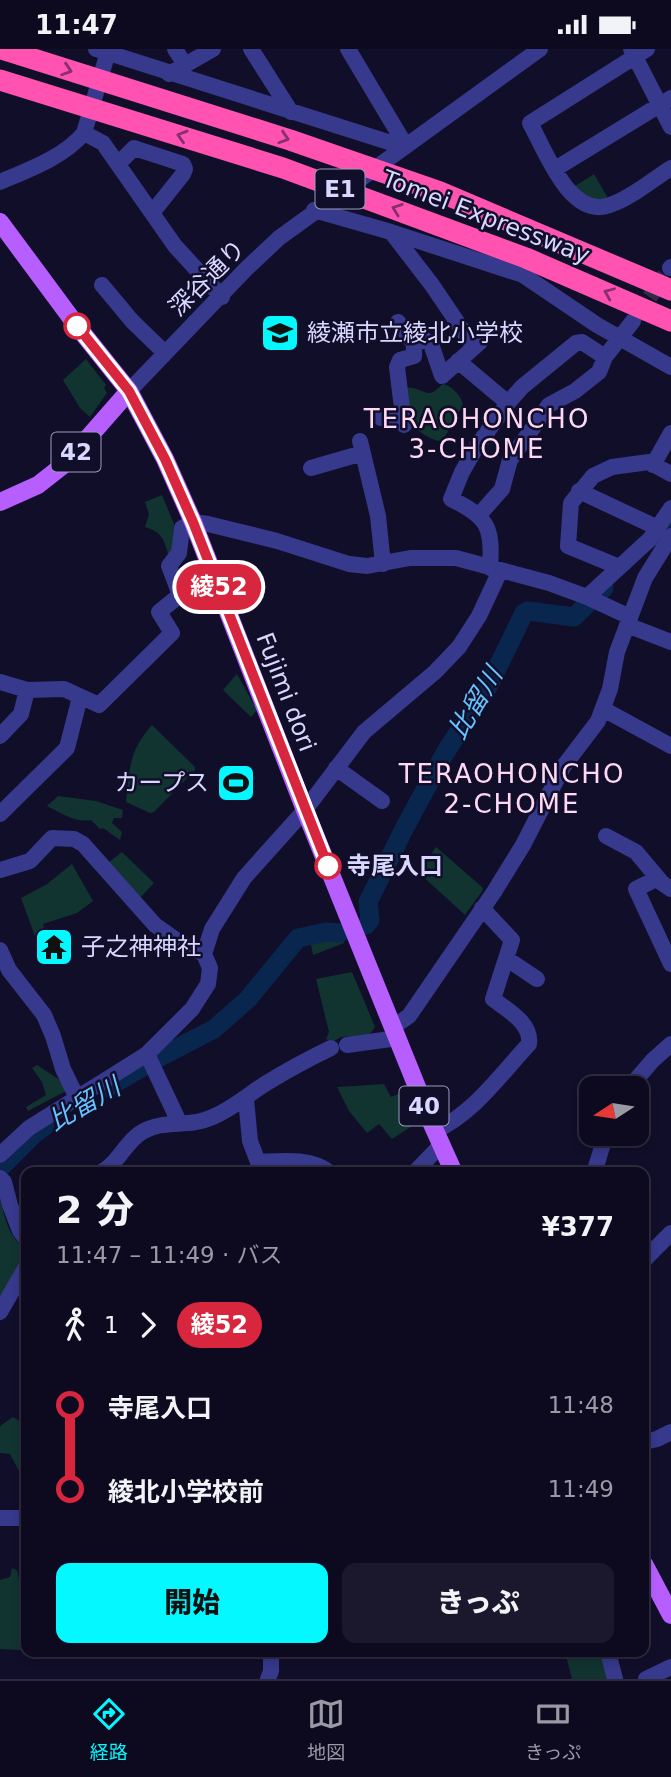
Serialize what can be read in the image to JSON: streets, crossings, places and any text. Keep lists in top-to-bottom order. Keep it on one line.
{"streets":{"highway":["E1","Tomei Expressway"],"main road":["42","Fujimi dori","40"],"street":["深谷通り"]},"crossings":[["深谷通り","42"],["深谷通り","Fujimi dori"],["42","Fujimi dori"]],"districts":["TERAOHONCHO 3-CHOME","TERAOHONCHO 2-CHOME"],"water":["比留川"],"places":{"school or university":["綾瀬市立綾北小学校"],"sports":["カープス"],"other":["寺尾入口"],"temple":["子之神神社"]},"lines":["bus line 綾52"],"north":"left","page":{"status":"11:47","on_map":"綾52","heading":["2 分","11:47 – 11:49 · バス","¥377"],"legs":["1","綾52"],"list":[{"name":"寺尾入口","value":"11:48"},{"name":"綾北小学校前","value":"11:49"}],"buttons":["開始","きっぷ"],"tabs":["経路","地図","きっぷ"]}}
